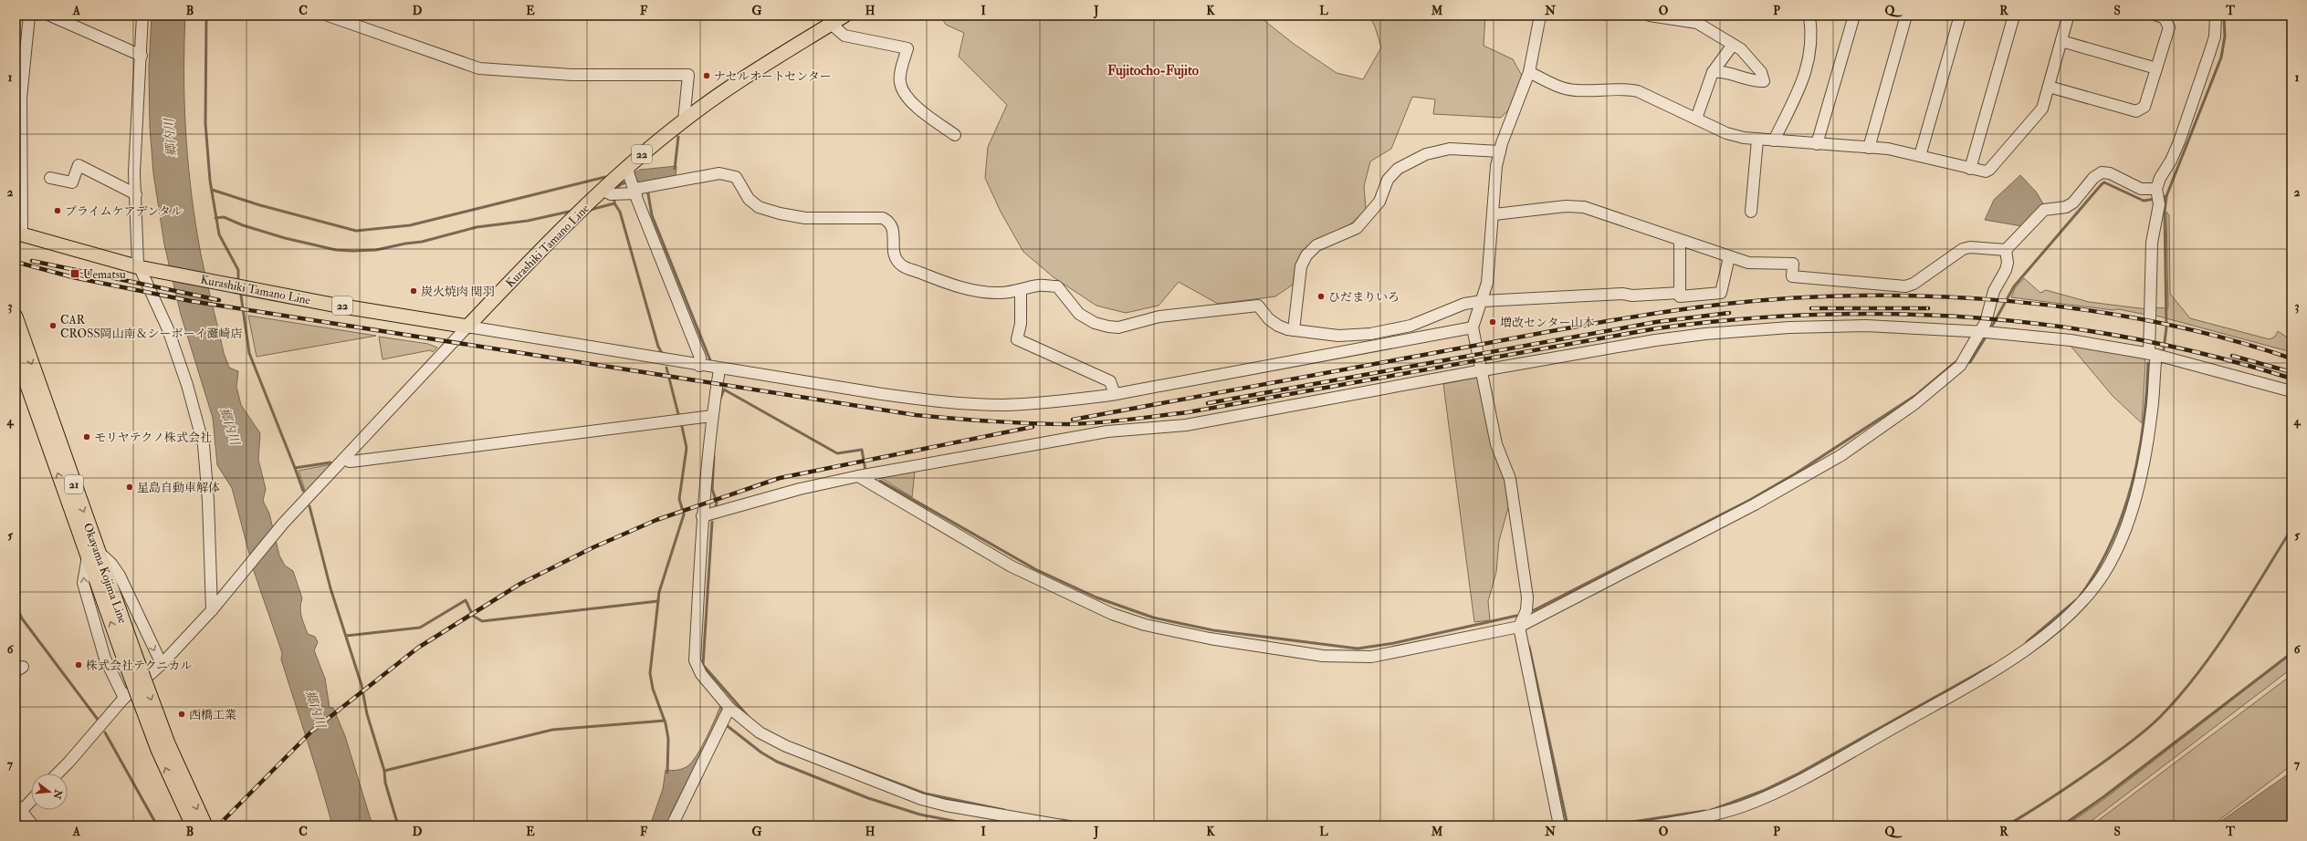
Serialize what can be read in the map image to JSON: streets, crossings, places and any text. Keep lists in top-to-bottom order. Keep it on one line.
{"streets":{"main road":["22","Kurashiki Tamano Line","21","Okayama Kojima Line"]},"districts":["Fujitocho-Fujito"],"water":["郷内川"],"places":{"other":["ナセルオートセンター","プライムケアデンタル","炭火焼肉 関羽","ひだまりいろ","増改センター山本","CAR CROSS岡山南＆シーボーイ灘崎店","モリヤテクノ株式会社","星島自動車解体","株式会社テクニカル","西橋工業"],"transit":["Uematsu"]},"north":"right","grid":{"columns":["A","B","C","D","E","F","G","H","I","J","K","L","M","N","O","P","Q","R","S","T"],"rows":["1","2","3","4","5","6","7"]}}
